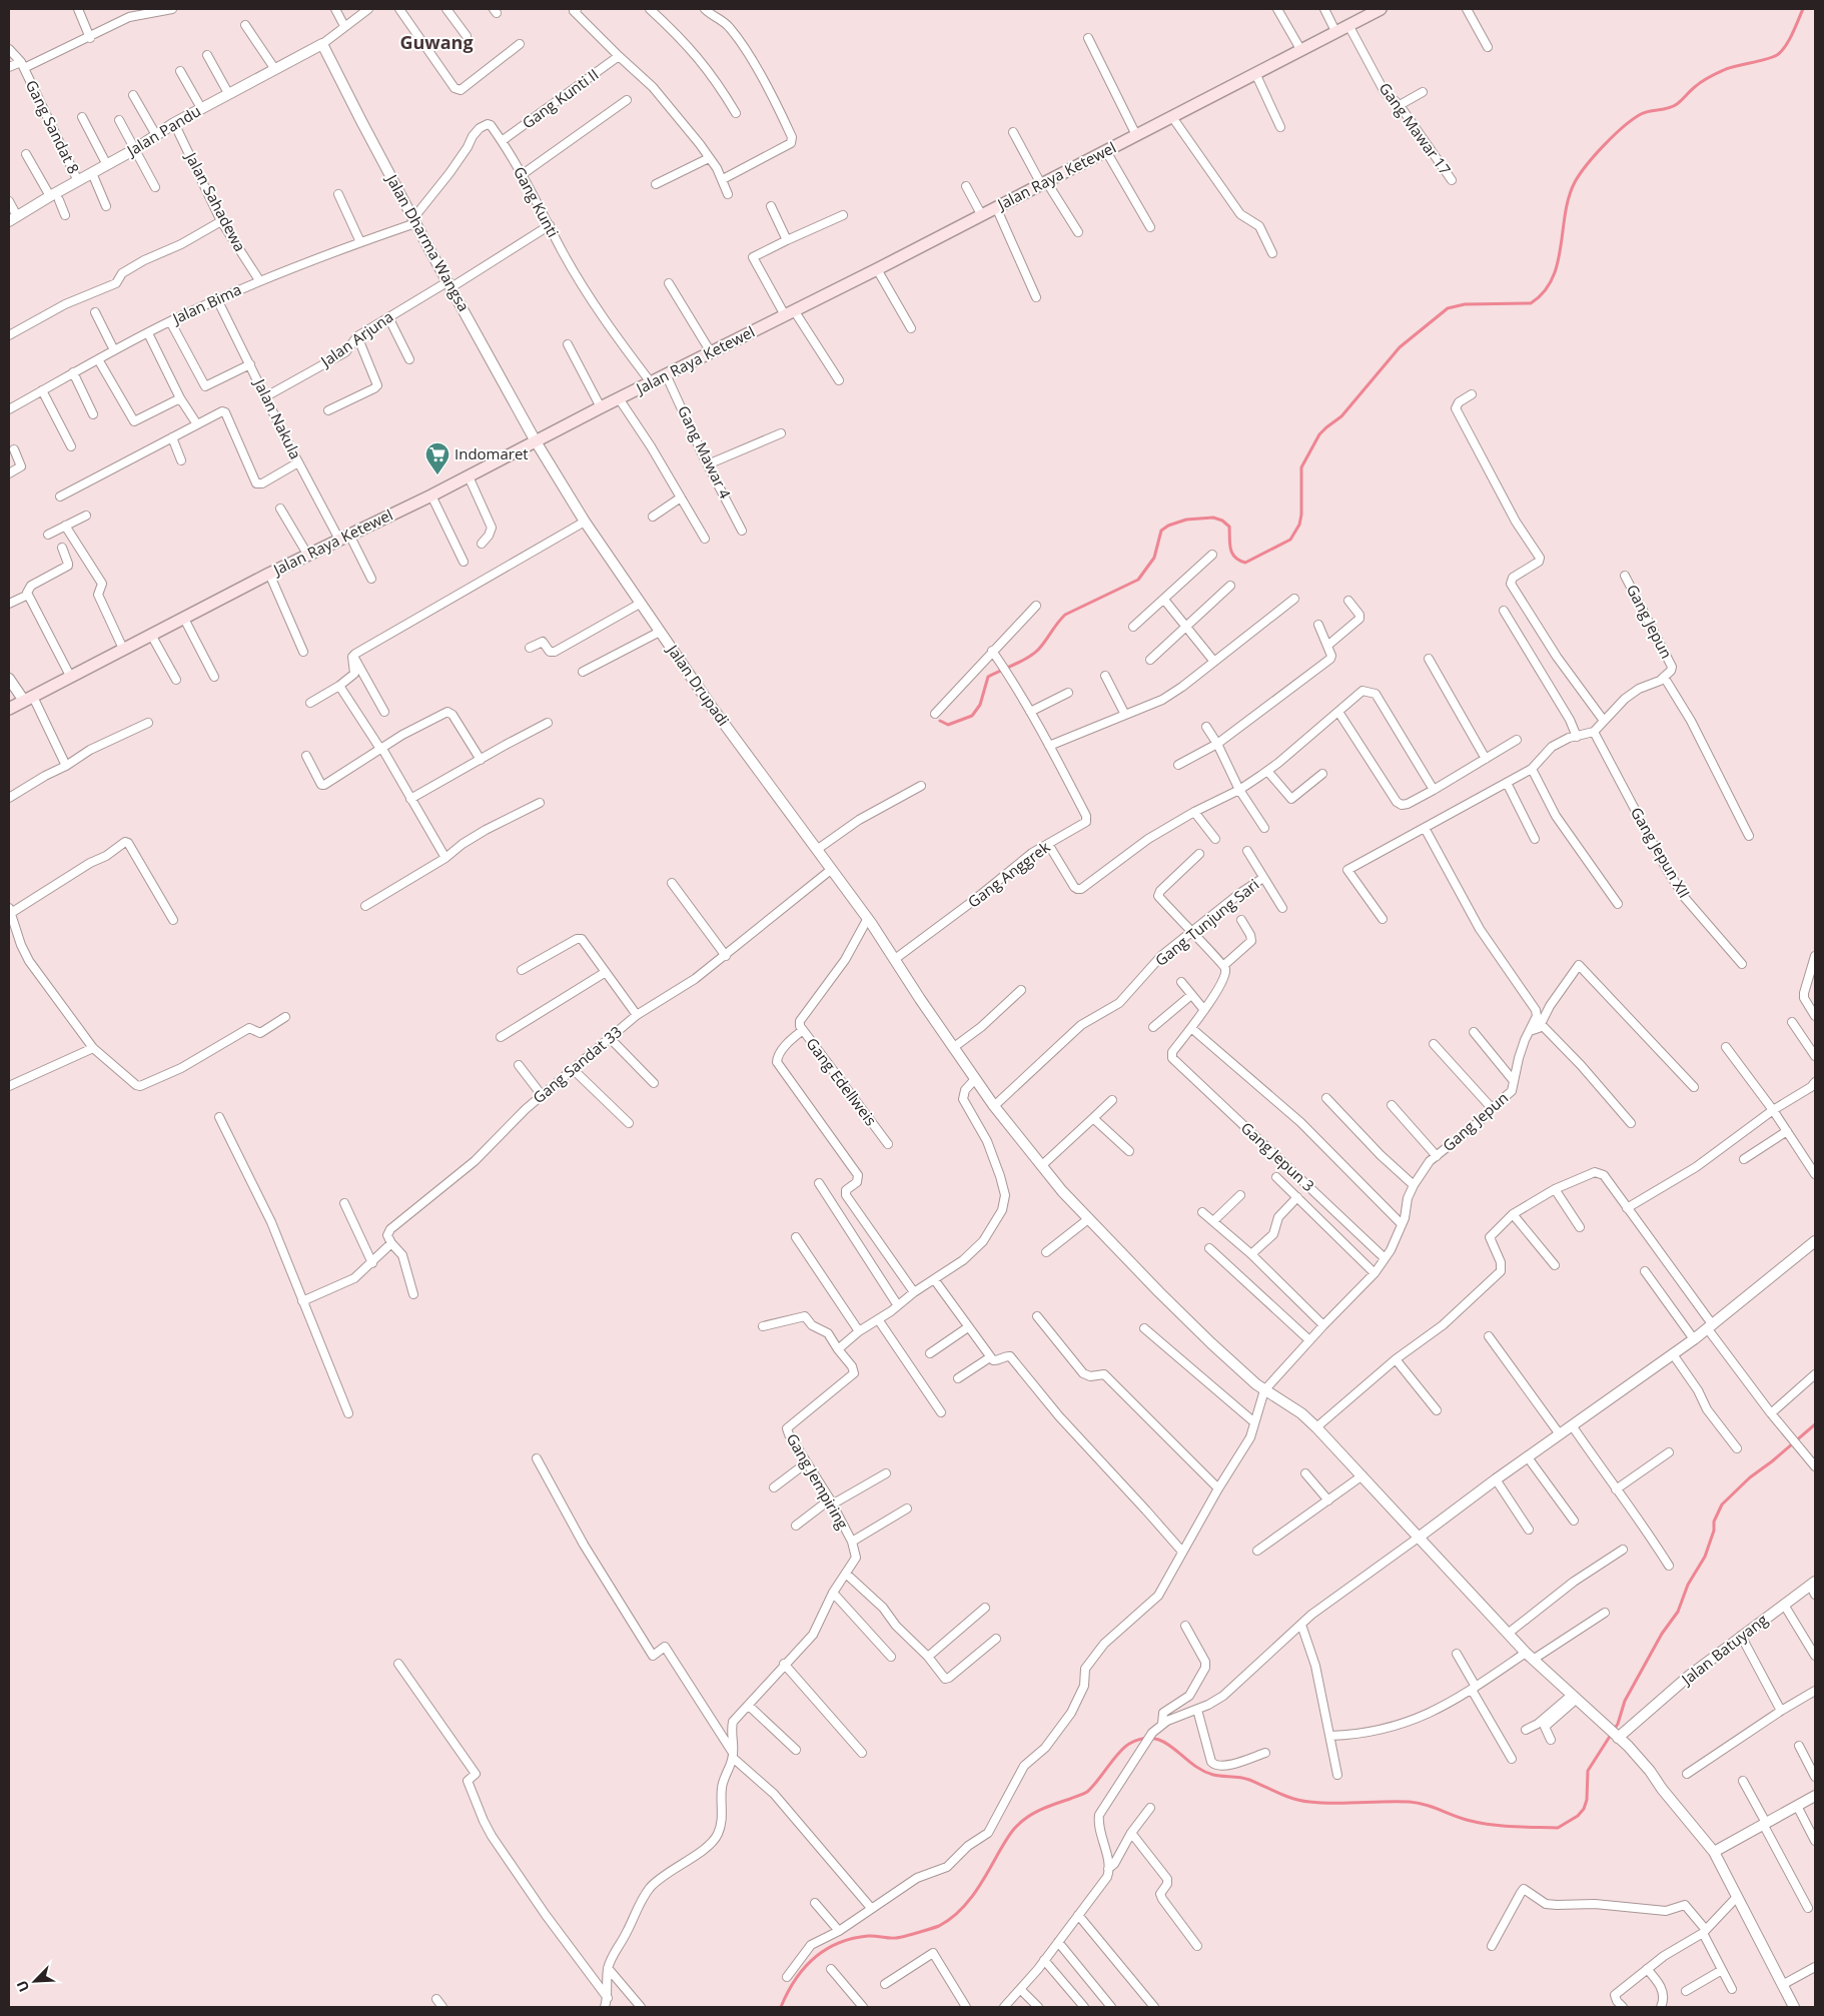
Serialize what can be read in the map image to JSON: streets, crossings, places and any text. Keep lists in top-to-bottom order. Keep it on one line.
{"streets":{"main road":["Jalan Raya Ketewel"],"street":["Gang Kunti II","Gang Sandat 8","Gang Mawar 17","Jalan Pandu","Jalan Sahadewa","Gang Kunti","Jalan Dharma Wangsa","Jalan Bima","Jalan Arjuna","Jalan Nakula","Gang Mawar 4","Gang Jepun","Jalan Drupadi","Gang Jepun XII","Gang Anggrek","Gang Tunjung Sari","Gang Sandat 33","Gang Edellweis","Gang Jepun 3","Gang Jempiring","Jalan Batuyang"]},"crossings":[["Gang Kunti II","Gang Kunti"],["Gang Sandat 8","Jalan Pandu"],["Gang Mawar 17","Jalan Raya Ketewel"],["Jalan Pandu","Jalan Sahadewa"],["Jalan Pandu","Jalan Dharma Wangsa"],["Jalan Raya Ketewel","Gang Kunti"],["Jalan Raya Ketewel","Jalan Dharma Wangsa"],["Jalan Raya Ketewel","Jalan Nakula"],["Jalan Raya Ketewel","Gang Mawar 4"],["Jalan Raya Ketewel","Jalan Drupadi"],["Jalan Sahadewa","Jalan Bima"],["Gang Kunti","Jalan Dharma Wangsa"],["Gang Kunti","Jalan Bima"],["Gang Kunti","Jalan Arjuna"],["Jalan Dharma Wangsa","Jalan Bima"],["Jalan Dharma Wangsa","Jalan Arjuna"],["Jalan Dharma Wangsa","Jalan Drupadi"],["Jalan Bima","Jalan Nakula"],["Jalan Arjuna","Jalan Nakula"],["Gang Jepun","Jalan Drupadi"],["Gang Jepun","Gang Jepun XII"],["Gang Jepun","Gang Jepun 3"],["Jalan Drupadi","Gang Anggrek"],["Jalan Drupadi","Gang Tunjung Sari"],["Jalan Drupadi","Gang Sandat 33"],["Jalan Drupadi","Gang Edellweis"],["Jalan Drupadi","Jalan Batuyang"]],"districts":["Guwang"],"places":{"supermarket":["Indomaret"]},"north":"bottom left"}
